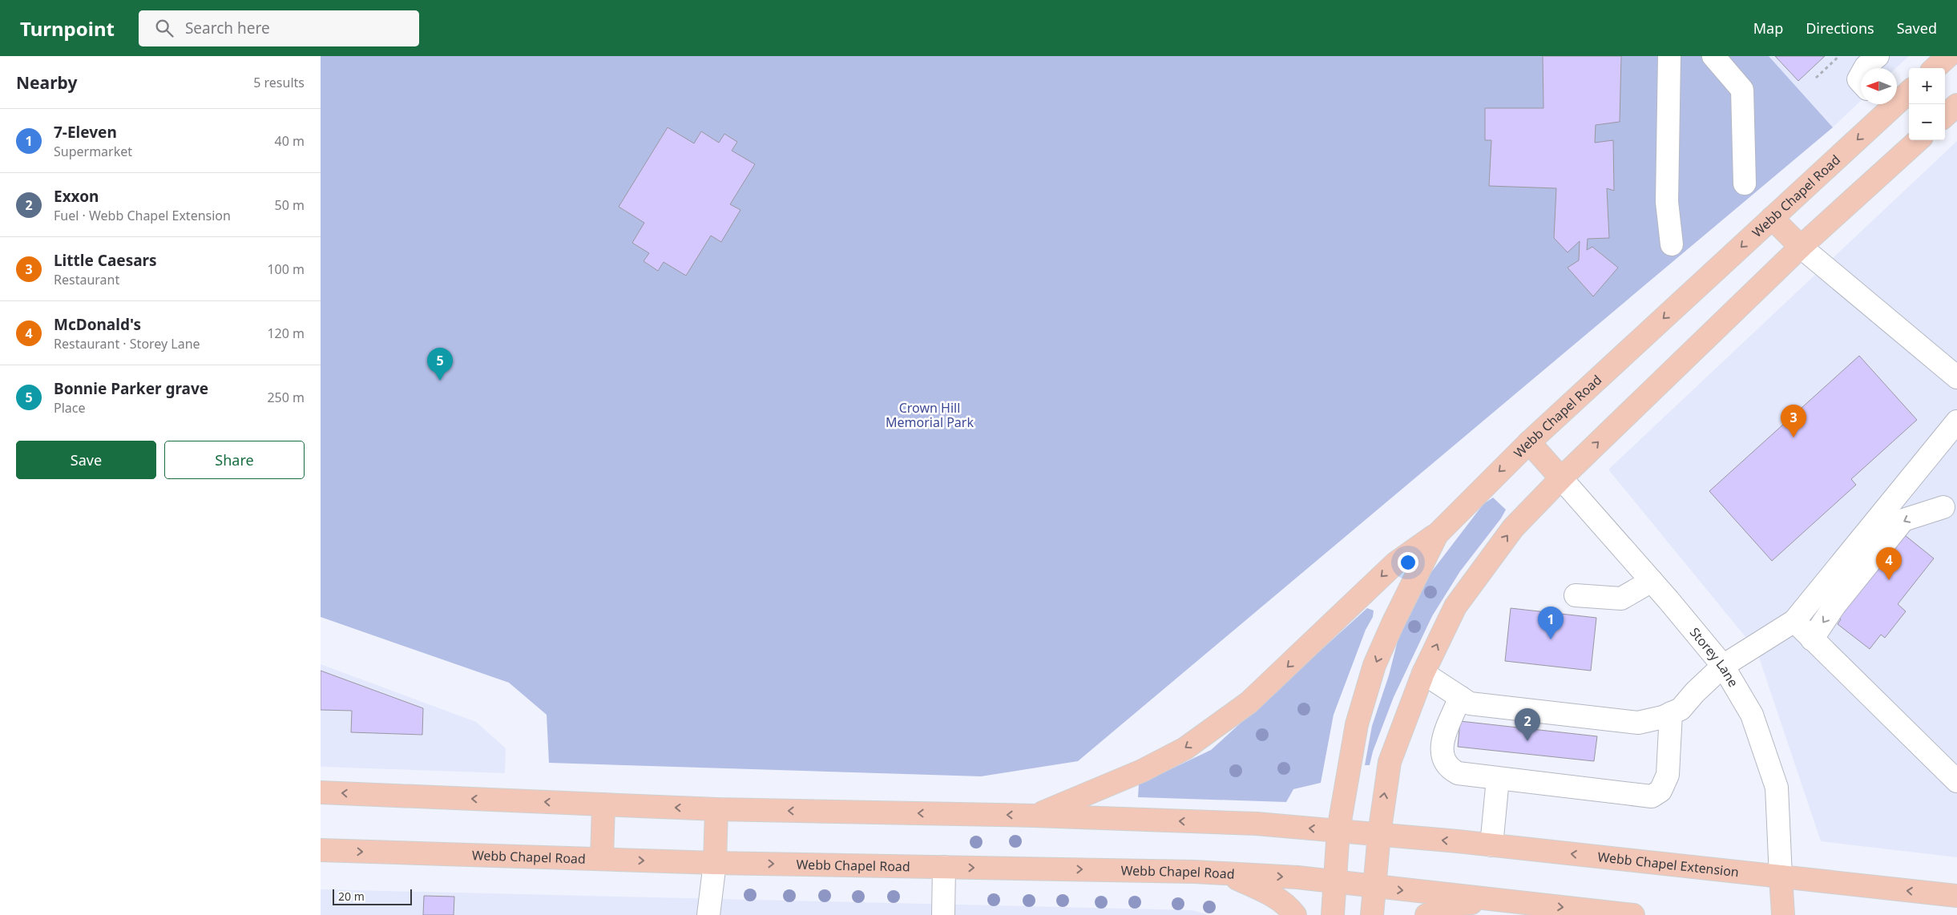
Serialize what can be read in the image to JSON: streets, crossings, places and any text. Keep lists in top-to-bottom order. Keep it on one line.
{"streets":{"main road":["Webb Chapel Road","Webb Chapel Extension"],"street":["Storey Lane"]},"crossings":[["Storey Lane","Webb Chapel Extension"]],"parks":["Crown Hill Memorial Park"],"scale_bar":"20 m","north":"left","page":{"header":"Turnpoint","search":"Search here","nav":["Map","Directions","Saved"],"heading":["Nearby","5 results"],"map_buttons":["+","−"],"list":[{"mark":"1","name":"7-Eleven","note":"Supermarket","value":"40 m"},{"mark":"2","name":"Exxon","note":"Fuel · Webb Chapel Extension","value":"50 m"},{"mark":"3","name":"Little Caesars","note":"Restaurant","value":"100 m"},{"mark":"4","name":"McDonald's","note":"Restaurant · Storey Lane","value":"120 m"},{"mark":"5","name":"Bonnie Parker grave","note":"Place","value":"250 m"}],"pins":["5","3","4","1","2"],"buttons":["Save","Share"],"scale":"20 m"}}
